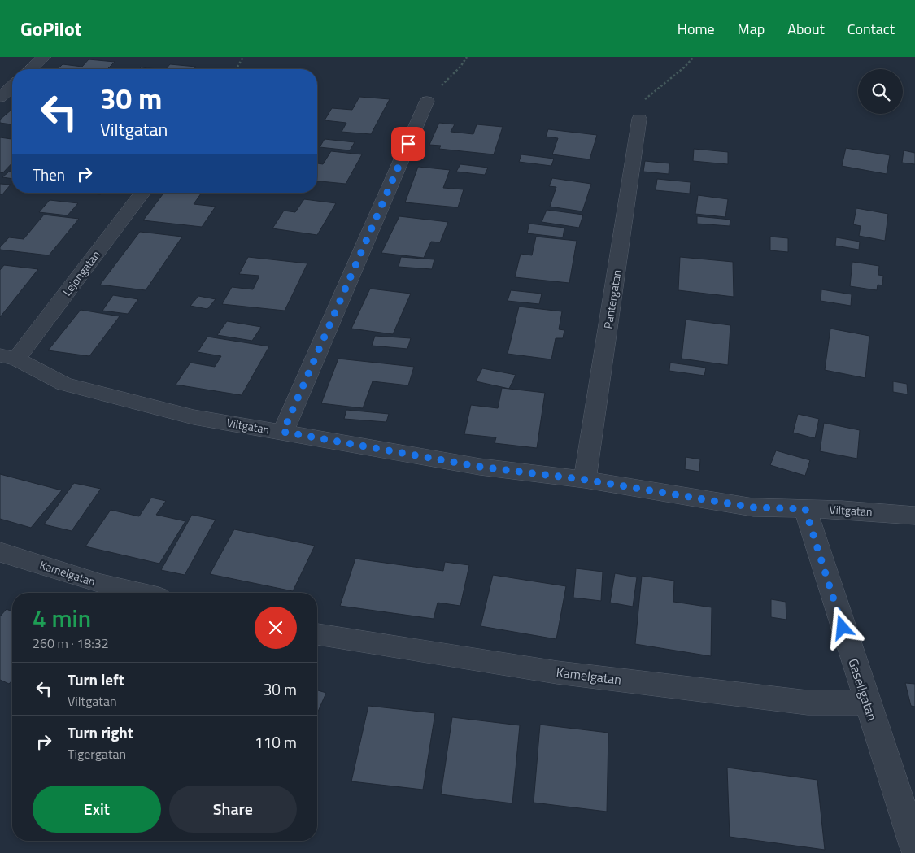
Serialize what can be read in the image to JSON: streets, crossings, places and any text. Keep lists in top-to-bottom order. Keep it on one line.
{"streets":{"street":["Lejongatan","Pantergatan","Viltgatan","Kamelgatan","Gasellgatan"]},"crossings":[["Lejongatan","Viltgatan"],["Pantergatan","Viltgatan"],["Viltgatan","Gasellgatan"],["Kamelgatan","Gasellgatan"]],"page":{"header":"GoPilot","nav":["Home","Map","About","Contact"],"turn":["30 m","Viltgatan"],"then":"Then","heading":["4 min","260 m · 18:32"],"list":[{"name":"Turn left","note":"Viltgatan","value":"30 m"},{"name":"Turn right","note":"Tigergatan","value":"110 m"}],"buttons":["Exit","Share"]}}
